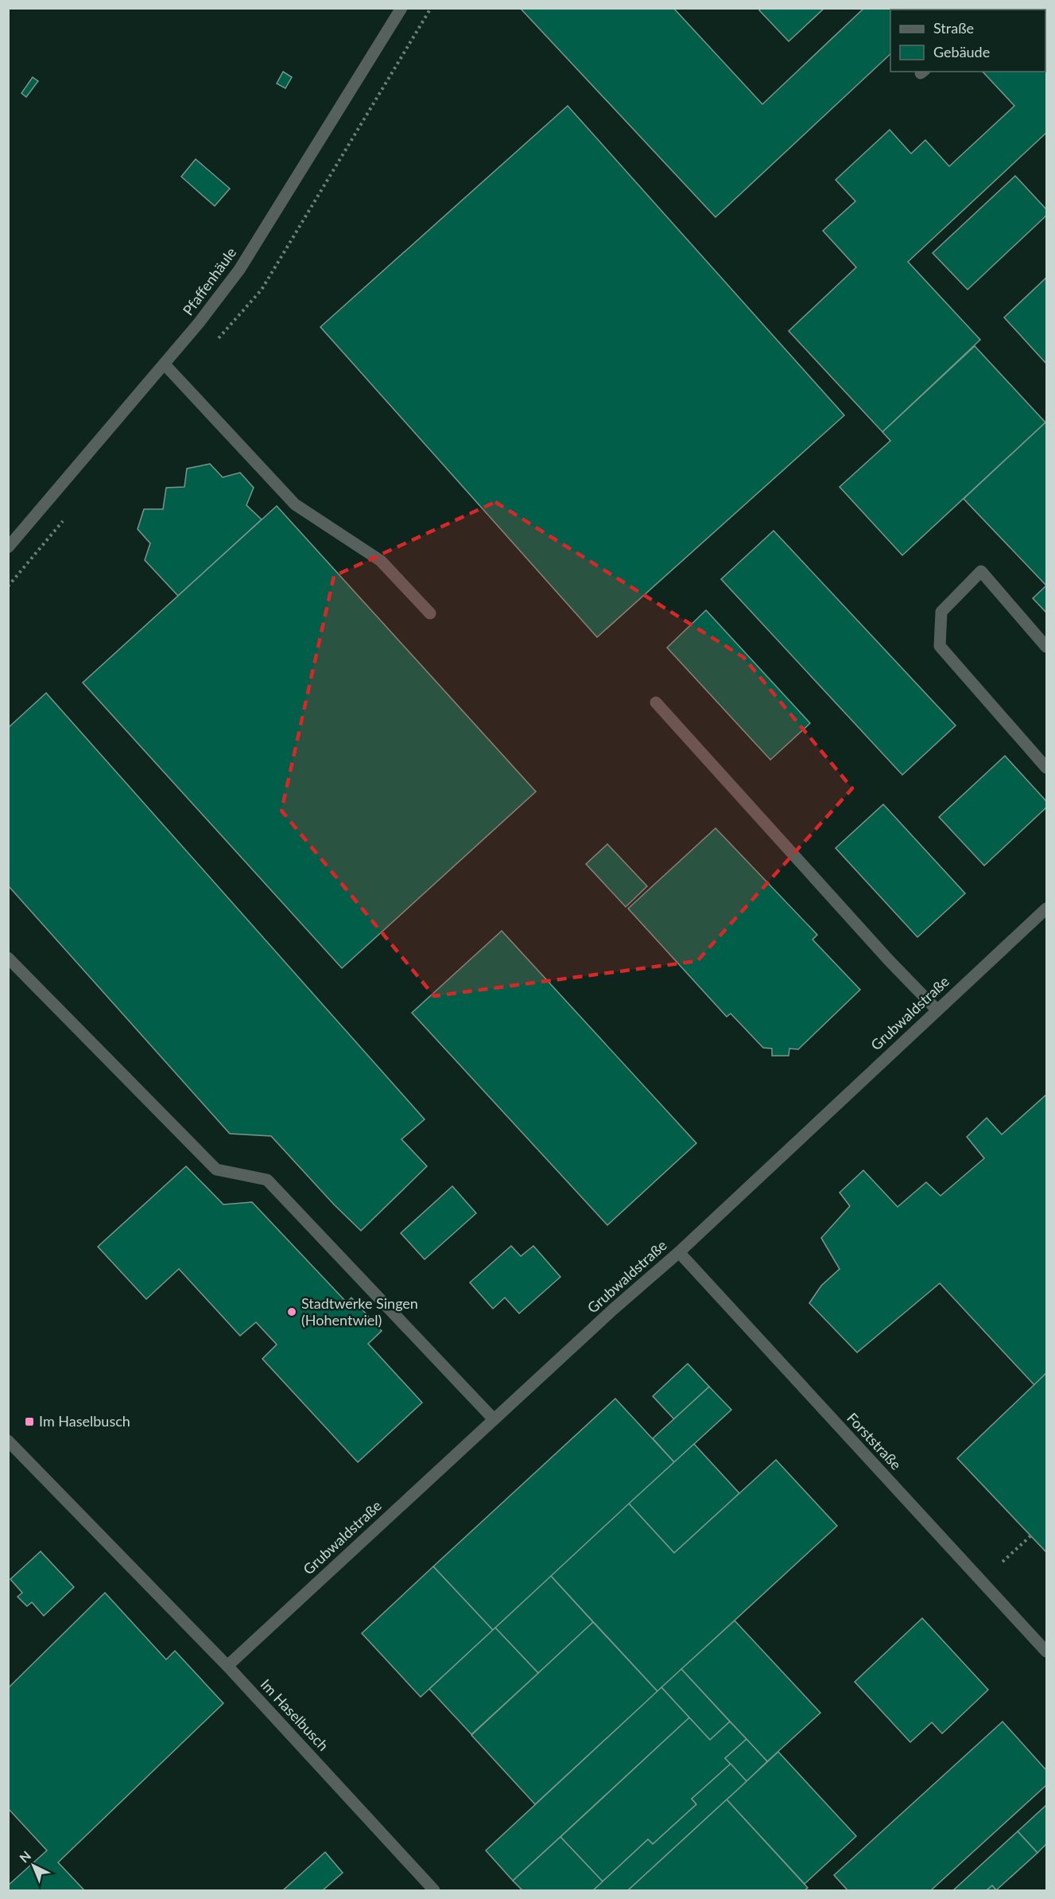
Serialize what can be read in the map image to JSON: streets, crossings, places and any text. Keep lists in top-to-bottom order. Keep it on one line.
{"streets":{"street":["Pfaffenhäule","Grubwaldstraße","Forststraße","Im Haselbusch"]},"crossings":[["Grubwaldstraße","Forststraße"],["Grubwaldstraße","Im Haselbusch"]],"places":{"other":["Stadtwerke Singen (Hohentwiel)"],"transit":["Im Haselbusch"]},"legend":["Straße","Gebäude"],"north":"top left"}
